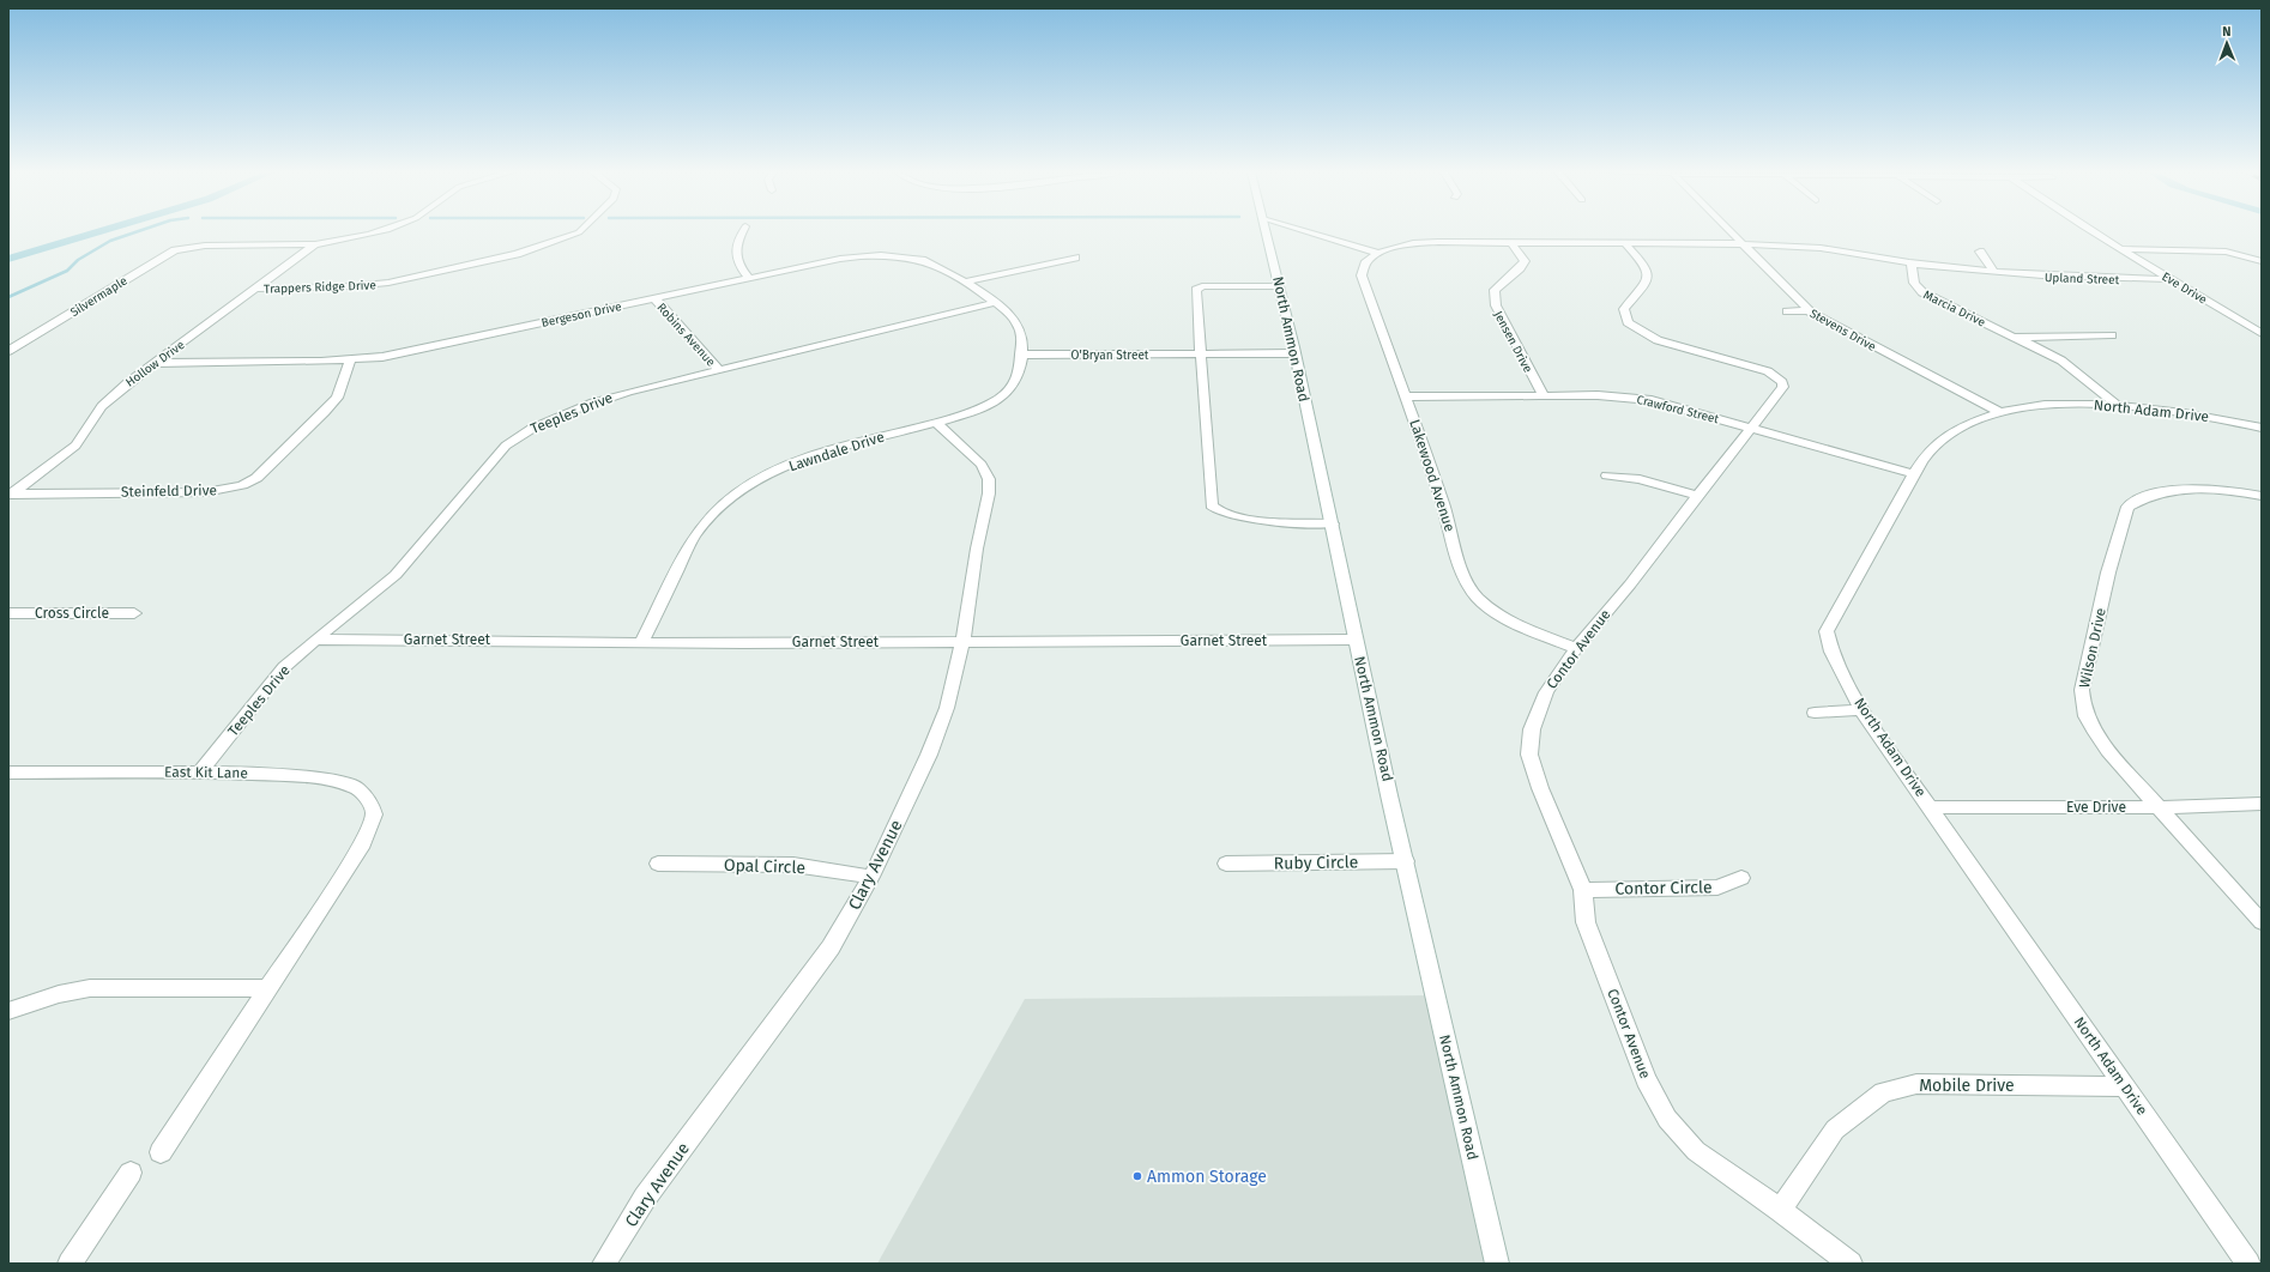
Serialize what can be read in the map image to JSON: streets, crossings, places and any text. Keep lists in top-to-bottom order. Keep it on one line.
{"streets":{"street":["Upland Street","Trappers Ridge Drive","Eve Drive","Silvermaple","Marcia Drive","Bergeson Drive","Stevens Drive","Robins Avenue","North Ammon Road","Jensen Drive","O'Bryan Street","Hollow Drive","Crawford Street","North Adam Drive","Teeples Drive","Lawndale Drive","Lakewood Avenue","Steinfeld Drive","Cross Circle","Garnet Street","Wilson Drive","Contor Avenue","East Kit Lane","Ruby Circle","Clary Avenue","Opal Circle","Contor Circle","Mobile Drive"]},"crossings":[["Upland Street","Eve Drive"],["Upland Street","Marcia Drive"],["Upland Street","Stevens Drive"],["Upland Street","Jensen Drive"],["Upland Street","Lakewood Avenue"],["Upland Street","Contor Avenue"],["Trappers Ridge Drive","Hollow Drive"],["Eve Drive","North Adam Drive"],["Eve Drive","Wilson Drive"],["Silvermaple","Hollow Drive"],["Marcia Drive","North Adam Drive"],["Bergeson Drive","Robins Avenue"],["Bergeson Drive","Hollow Drive"],["Bergeson Drive","Teeples Drive"],["Bergeson Drive","Lawndale Drive"],["Bergeson Drive","Steinfeld Drive"],["Stevens Drive","North Adam Drive"],["Robins Avenue","Teeples Drive"],["North Ammon Road","O'Bryan Street"],["North Ammon Road","Garnet Street"],["North Ammon Road","Ruby Circle"],["Jensen Drive","Crawford Street"],["O'Bryan Street","Lawndale Drive"],["Hollow Drive","Steinfeld Drive"],["Crawford Street","North Adam Drive"],["Crawford Street","Lakewood Avenue"],["Crawford Street","Contor Avenue"],["North Adam Drive","Mobile Drive"],["Teeples Drive","Lawndale Drive"],["Teeples Drive","Garnet Street"],["Teeples Drive","East Kit Lane"],["Lawndale Drive","Garnet Street"],["Lawndale Drive","Clary Avenue"],["Lakewood Avenue","Contor Avenue"],["Garnet Street","Clary Avenue"],["Contor Avenue","Contor Circle"],["Contor Avenue","Mobile Drive"],["Clary Avenue","Opal Circle"]],"places":["Ammon Storage"],"north":"top"}
